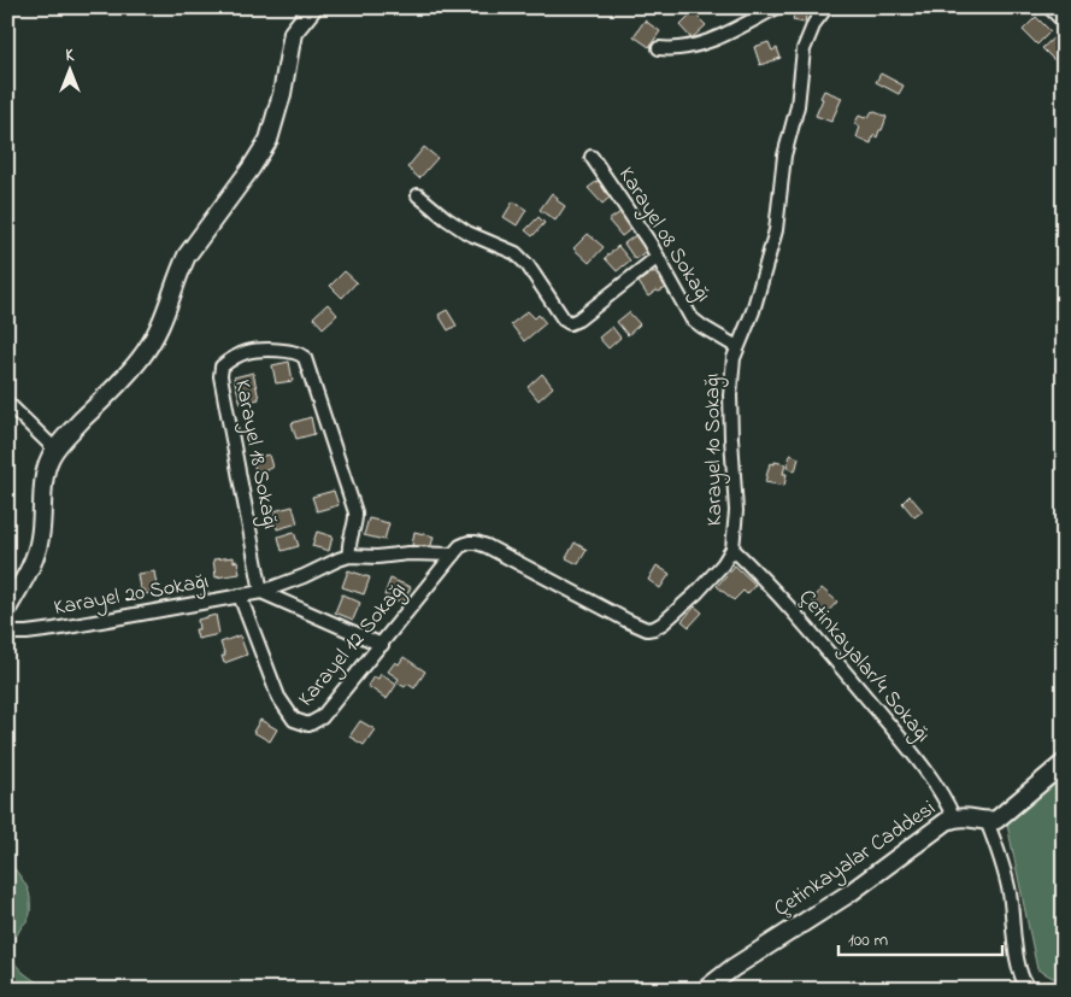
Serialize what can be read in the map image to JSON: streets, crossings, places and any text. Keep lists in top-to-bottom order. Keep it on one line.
{"streets":{"street":["Karayel 08 Sokağı","Karayel 10 Sokağı","Karayel 18 Sokağı","Karayel 20 Sokağı","Karayel 12 Sokağı","Çetinkayalar/4 Sokağı","Çetinkayalar Caddesi"]},"crossings":[["Karayel 08 Sokağı","Karayel 10 Sokağı"],["Karayel 10 Sokağı","Karayel 18 Sokağı"],["Karayel 10 Sokağı","Karayel 20 Sokağı"],["Karayel 10 Sokağı","Karayel 12 Sokağı"],["Karayel 10 Sokağı","Çetinkayalar/4 Sokağı"],["Karayel 18 Sokağı","Karayel 20 Sokağı"],["Karayel 20 Sokağı","Karayel 12 Sokağı"],["Çetinkayalar/4 Sokağı","Çetinkayalar Caddesi"]],"scale_bar":"100 m","north":"top"}
